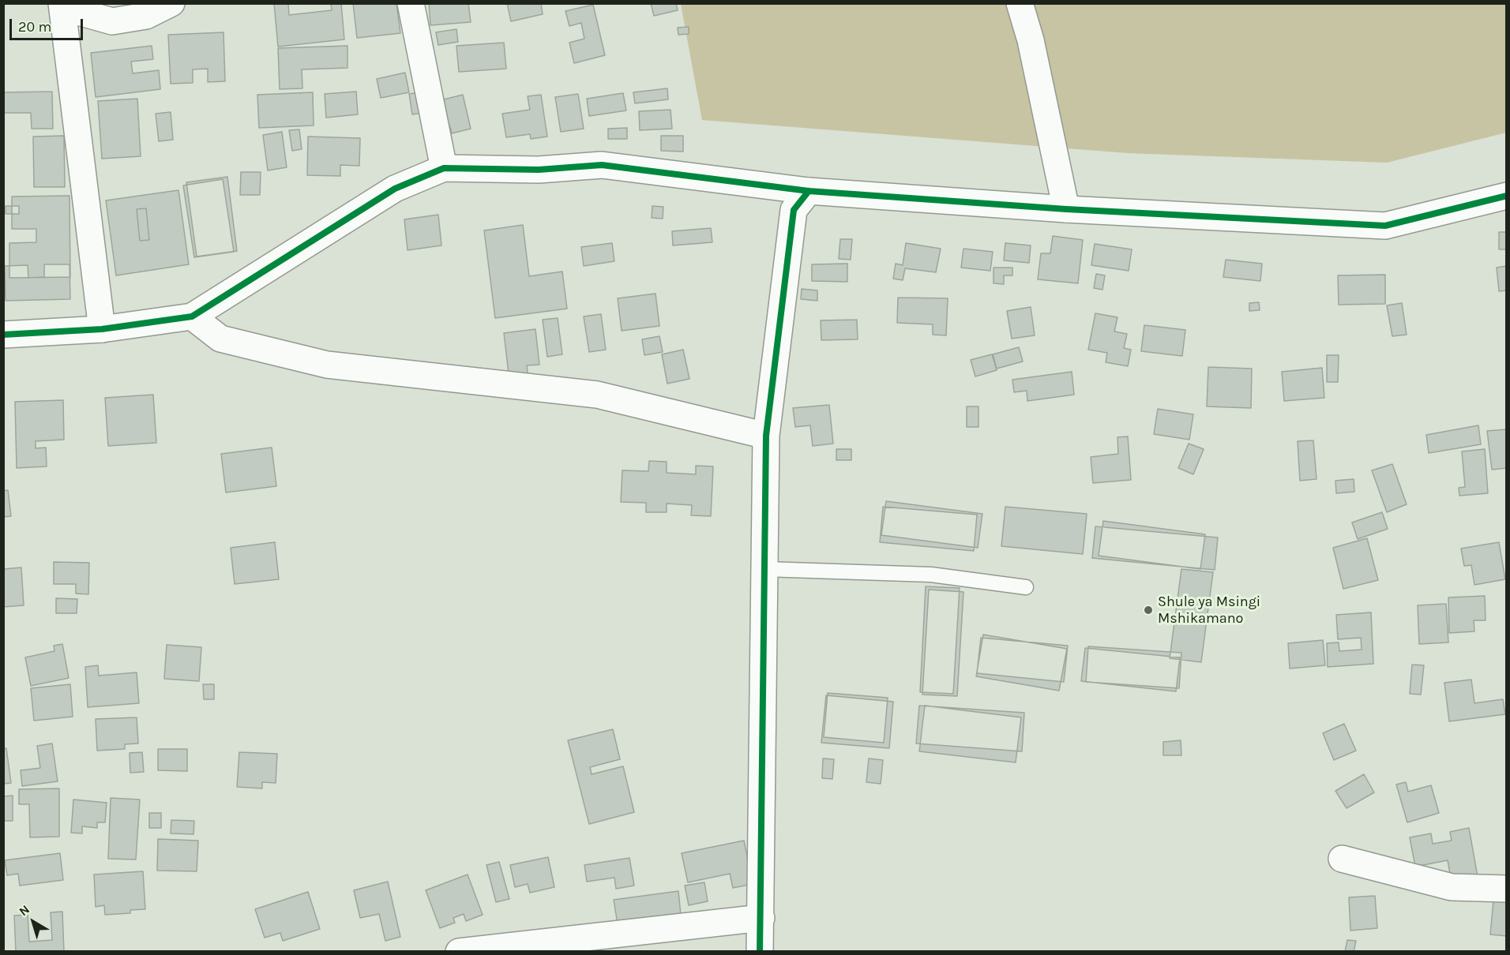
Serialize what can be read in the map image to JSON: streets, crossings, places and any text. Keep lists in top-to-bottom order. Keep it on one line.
{"places":["Shule ya Msingi Mshikamano"],"scale_bar":"20 m","north":"top left"}
